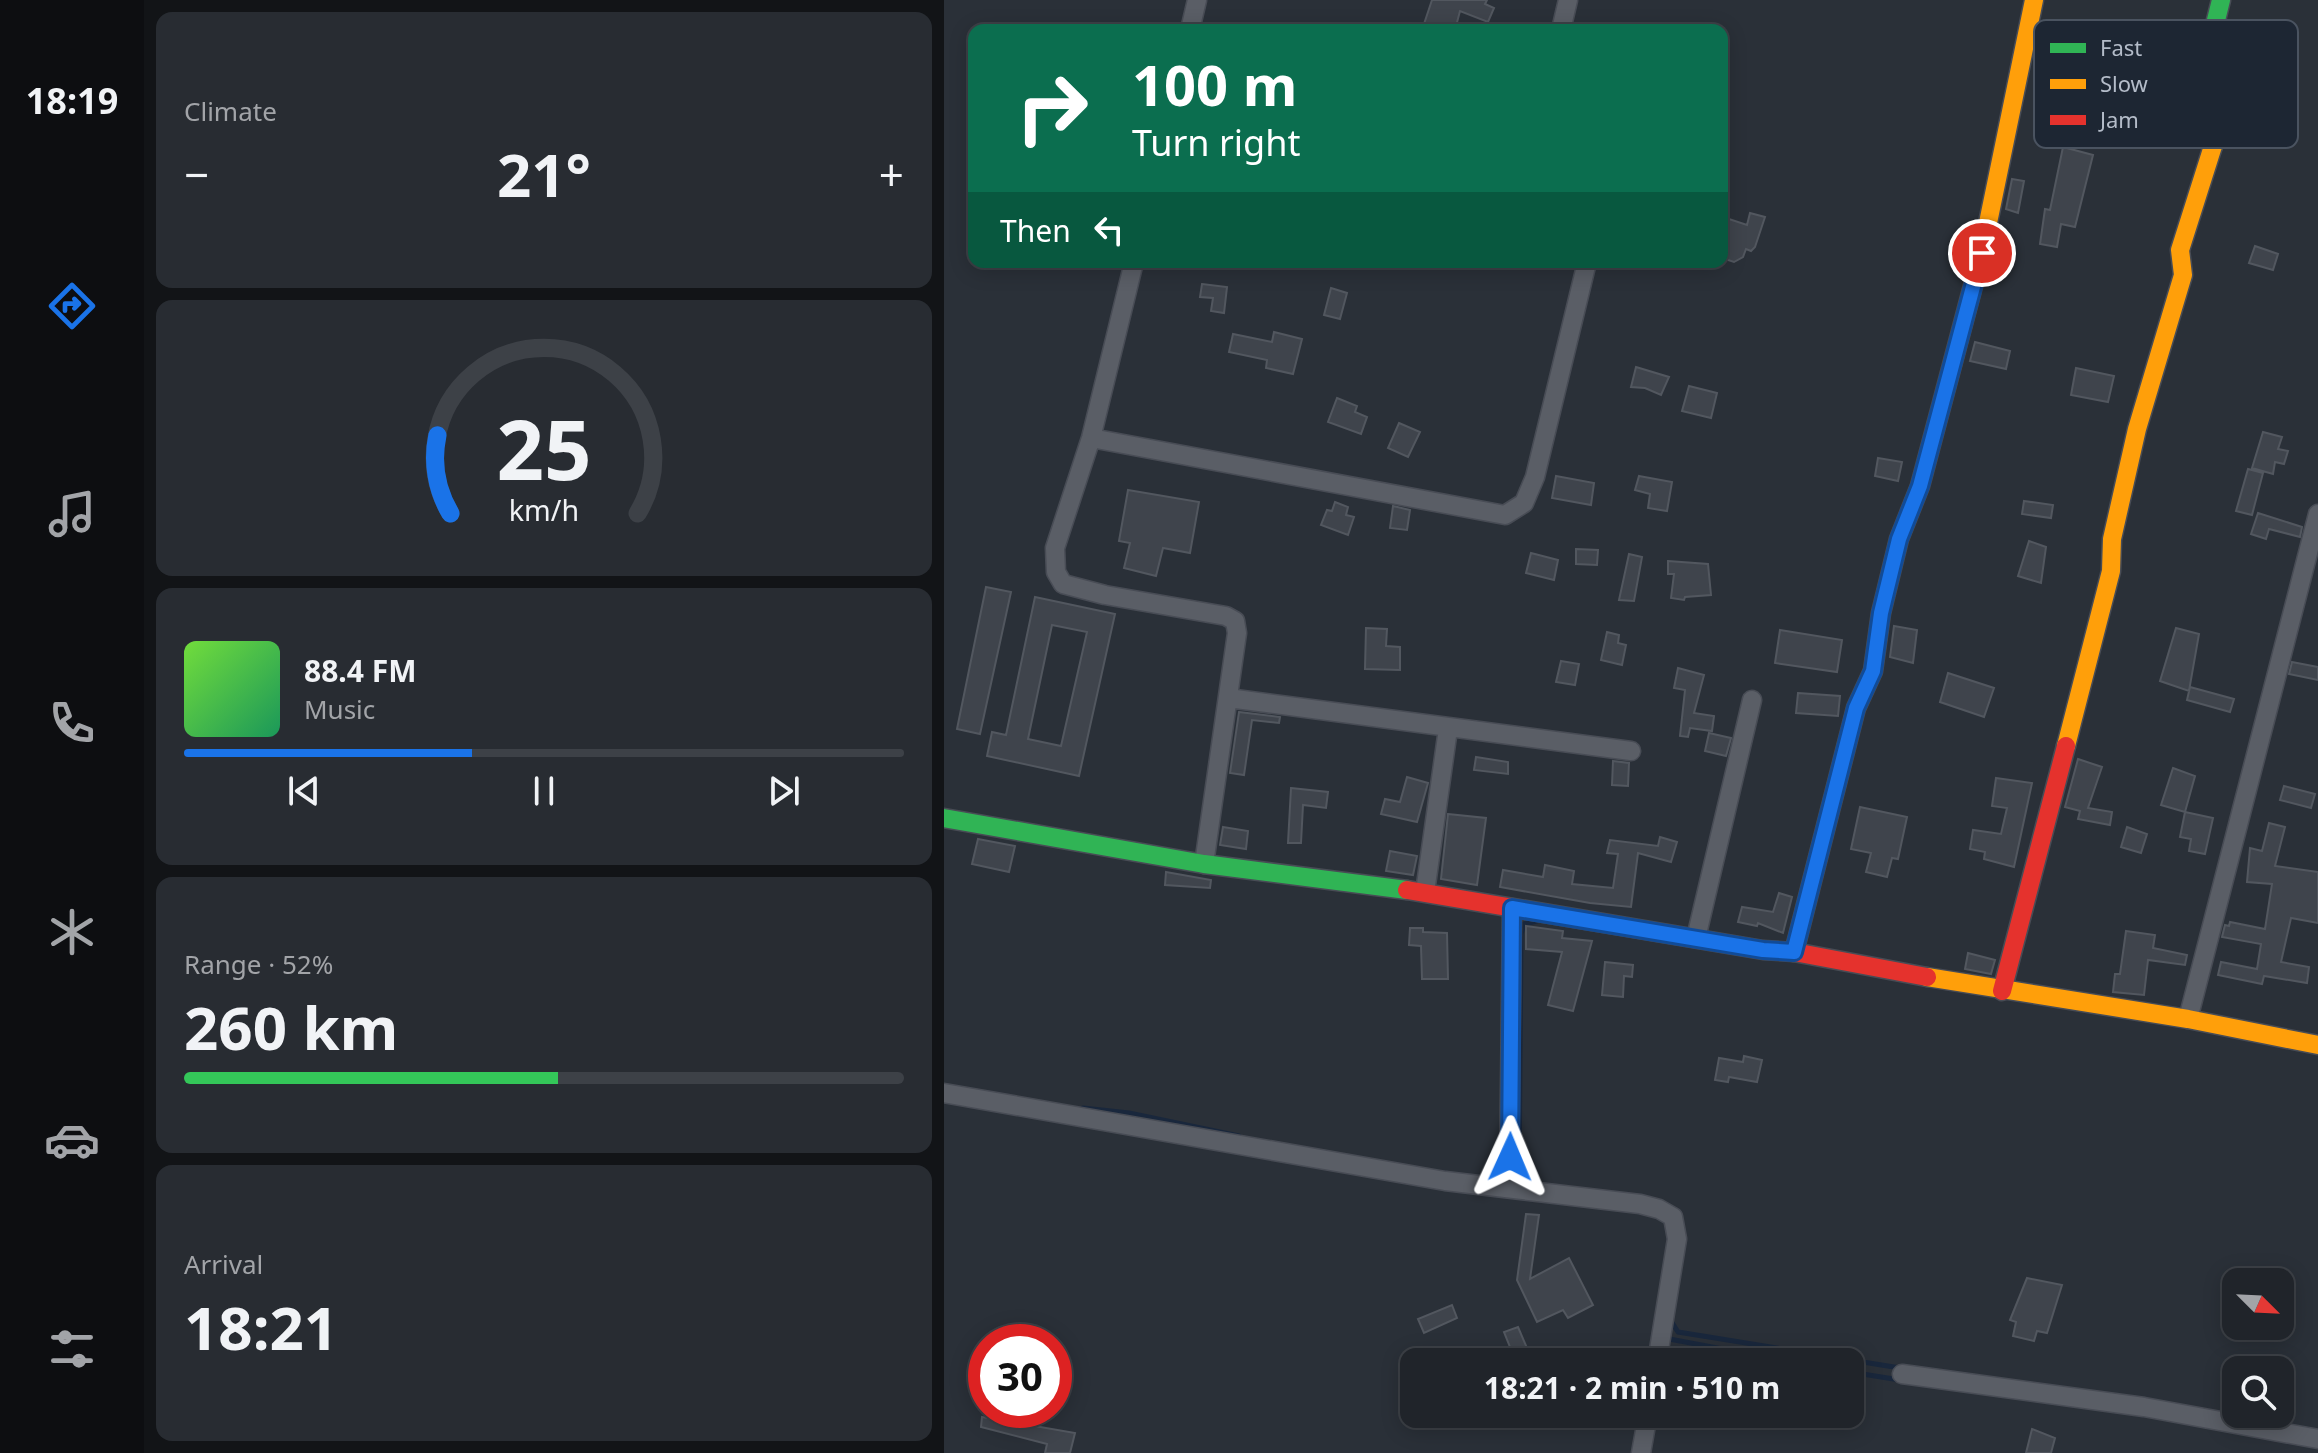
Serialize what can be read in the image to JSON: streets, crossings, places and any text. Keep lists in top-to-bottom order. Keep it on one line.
{"legend":["Fast","Slow","Jam"],"north":"bottom right","page":{"tabs":"18:19","tile":["Climate",["Range · 52%","260 km"],["Arrival","18:21"]],"turn":["100 m","Turn right"],"heat":["−","21°","+"],"then":"Then","song":["88.4 FM","Music"],"limit":"30","trip":"18:21 · 2 min · 510 m","gauge":["25","km/h"]}}
